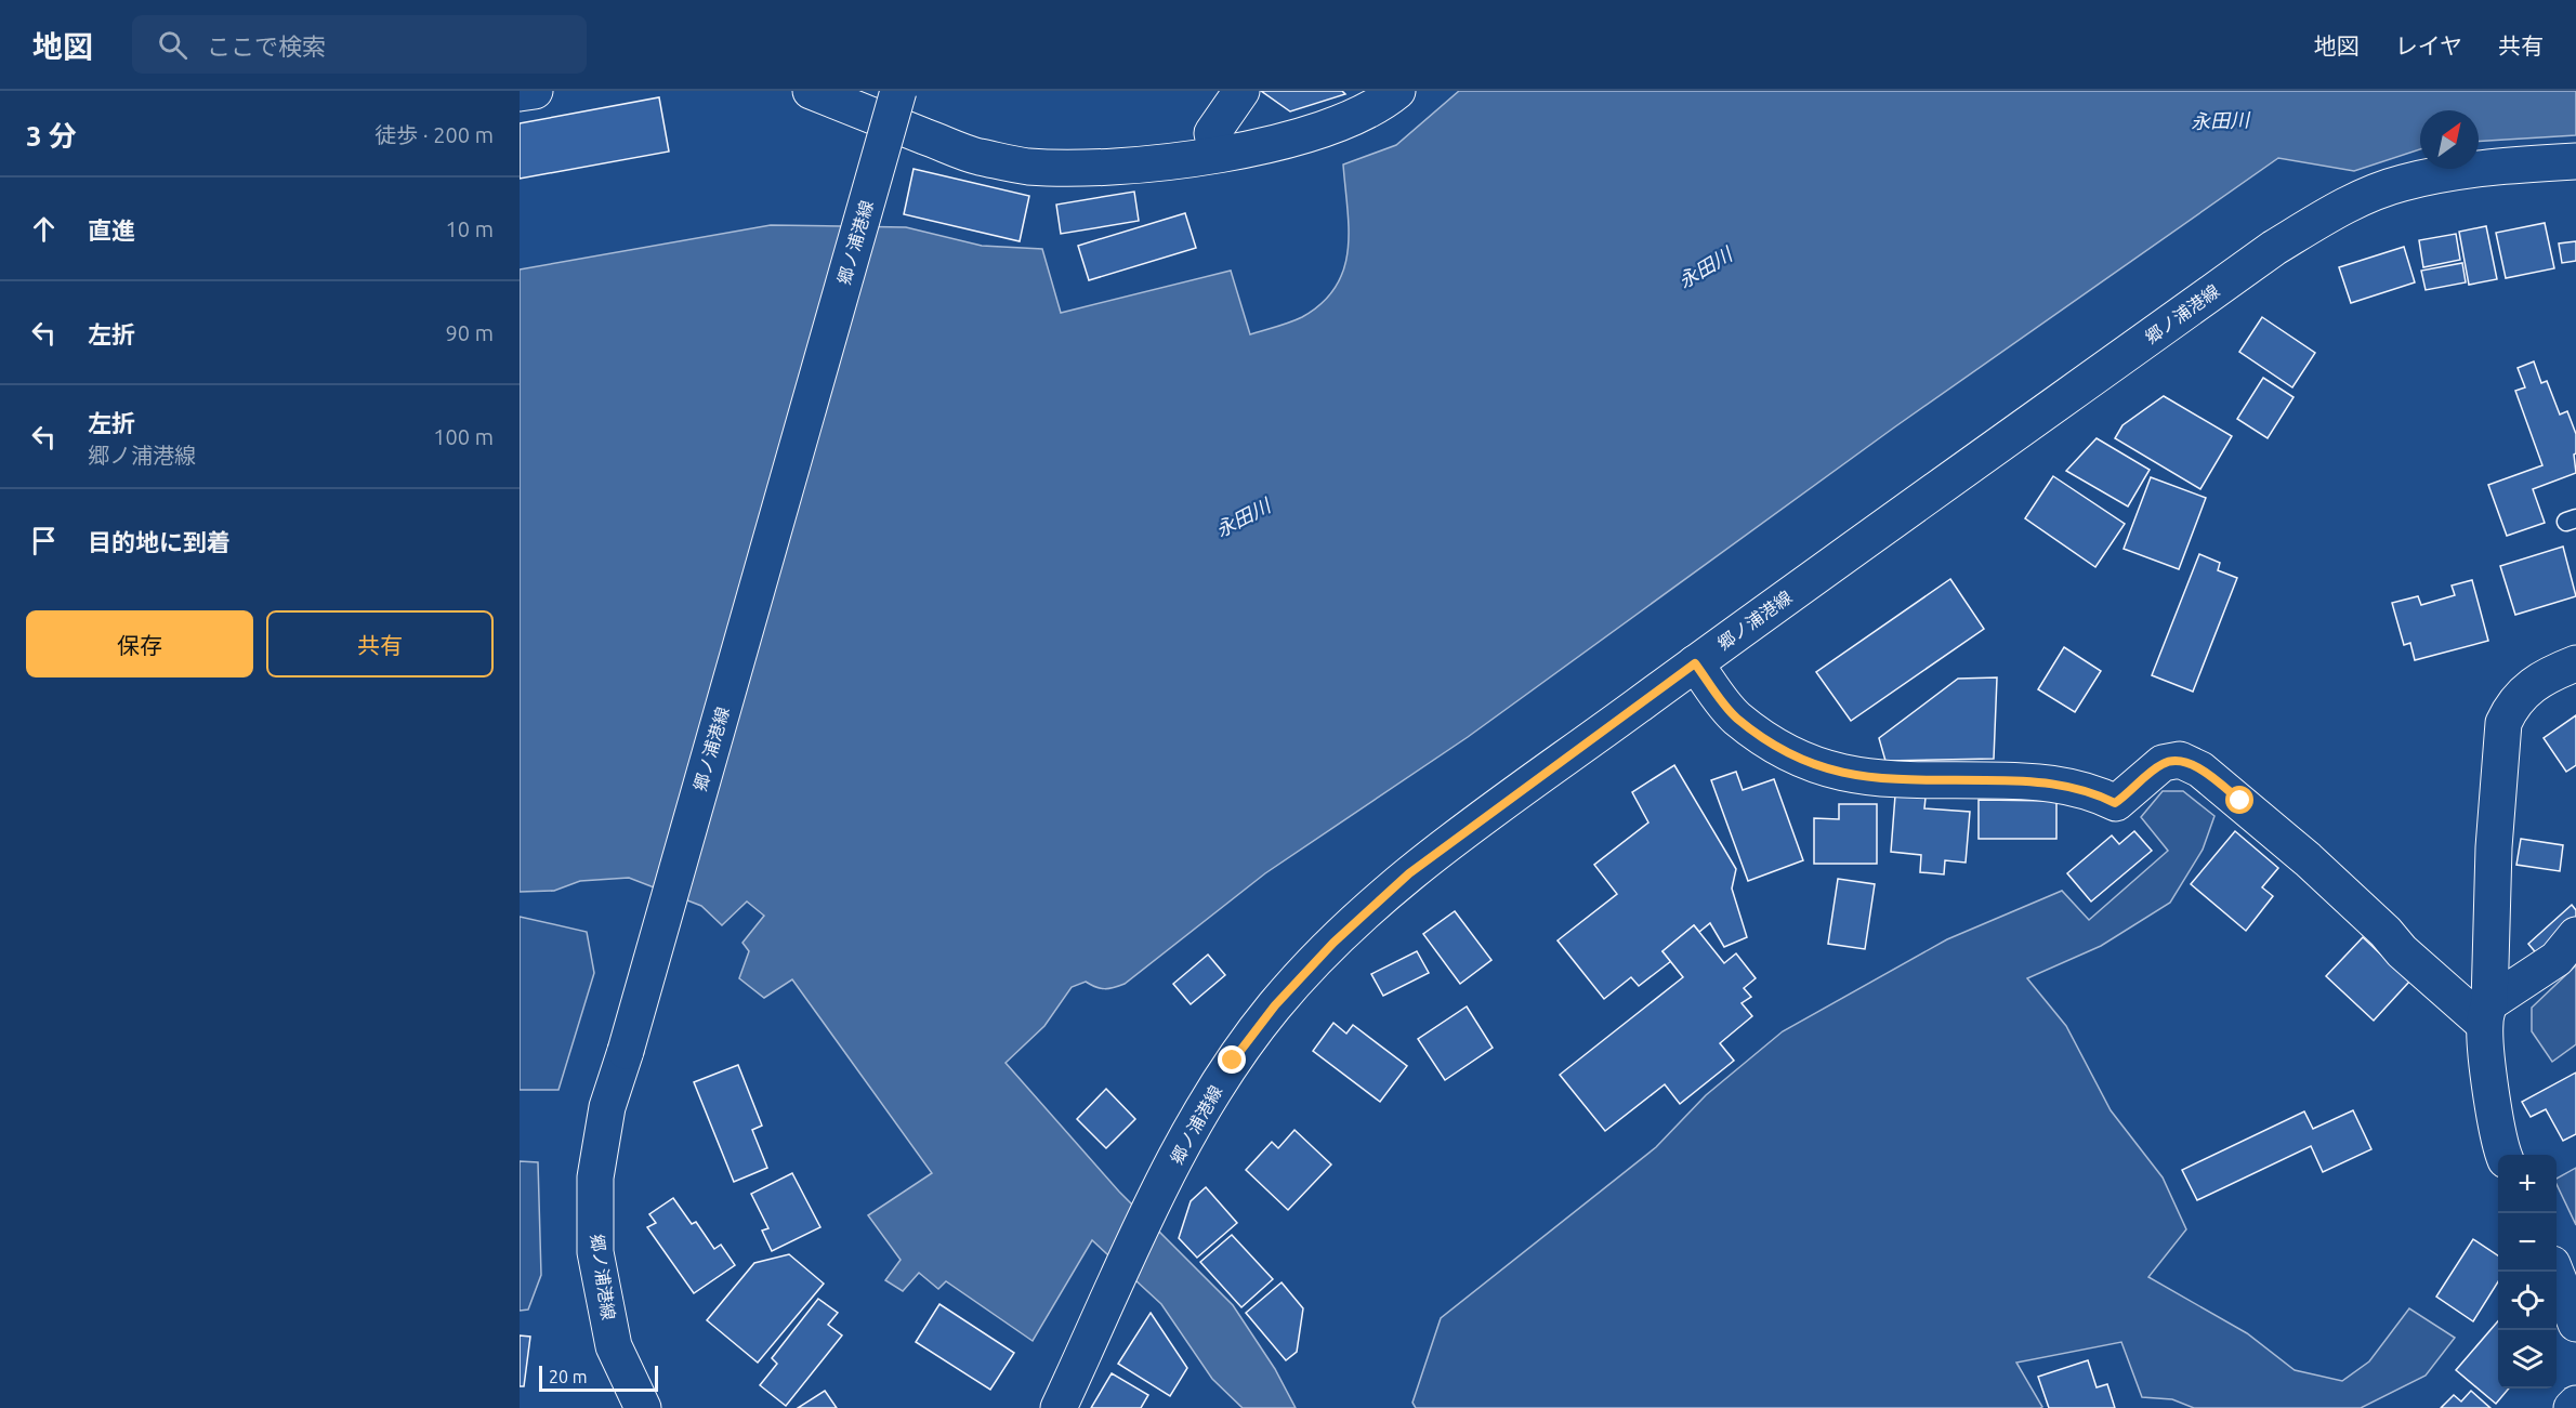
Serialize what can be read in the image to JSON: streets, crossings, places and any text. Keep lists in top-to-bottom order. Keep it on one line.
{"streets":{"main road":["郷ノ浦港線"]},"water":["永田川"],"scale_bar":"20 m","north":"top right","page":{"header":"地図","search":"ここで検索","nav":["地図","レイヤ","共有"],"heading":["3 分","徒歩 · 200 m"],"list":[["直進","10 m"],["左折","90 m"],["左折","郷ノ浦港線","100 m"],"目的地に到着"],"buttons":["保存","共有"],"map_buttons":["+","−"],"scale":"20 m"}}
